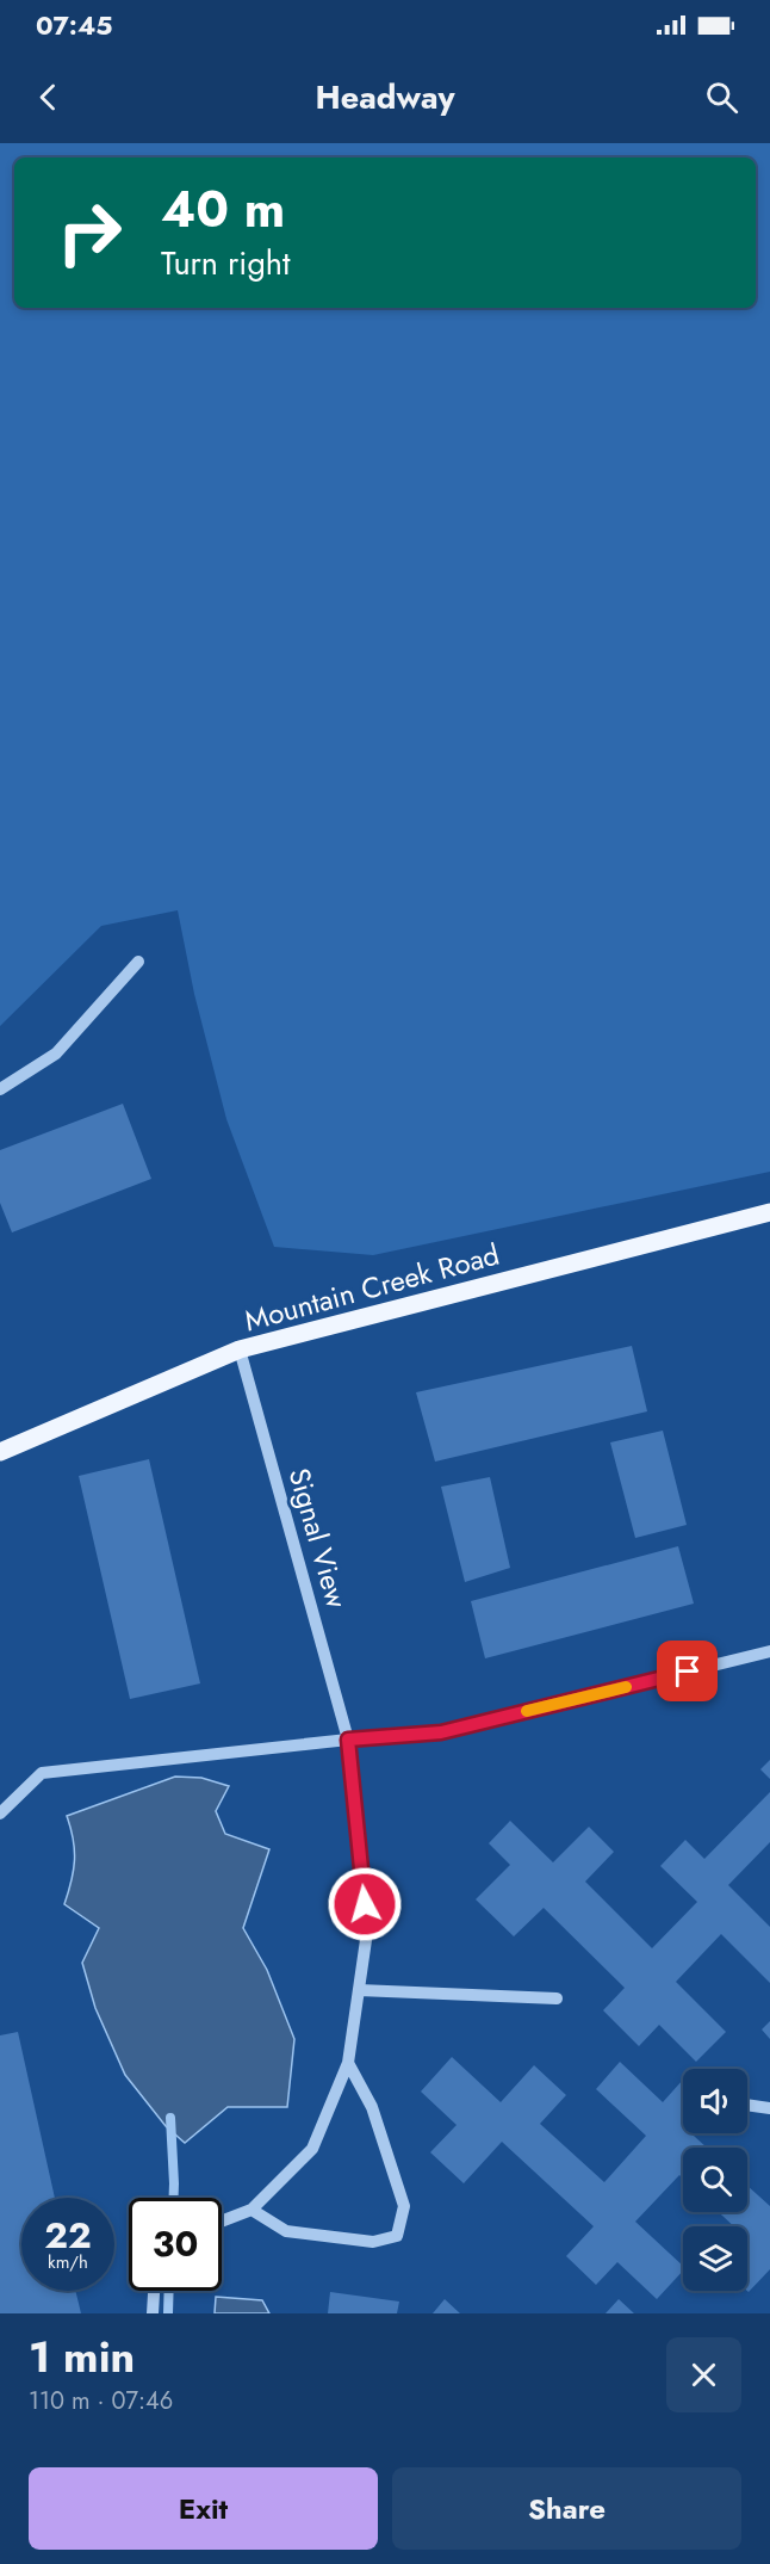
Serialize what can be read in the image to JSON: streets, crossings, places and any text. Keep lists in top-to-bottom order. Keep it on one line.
{"streets":{"main road":["Mountain Creek Road"],"street":["Signal View"]},"crossings":[["Mountain Creek Road","Signal View"]],"page":{"status":"07:45","header":"Headway","turn":["40 m","Turn right"],"speed":"22 km/h","limit":"30","heading":["1 min","110 m · 07:46"],"buttons":["Exit","Share"]}}
